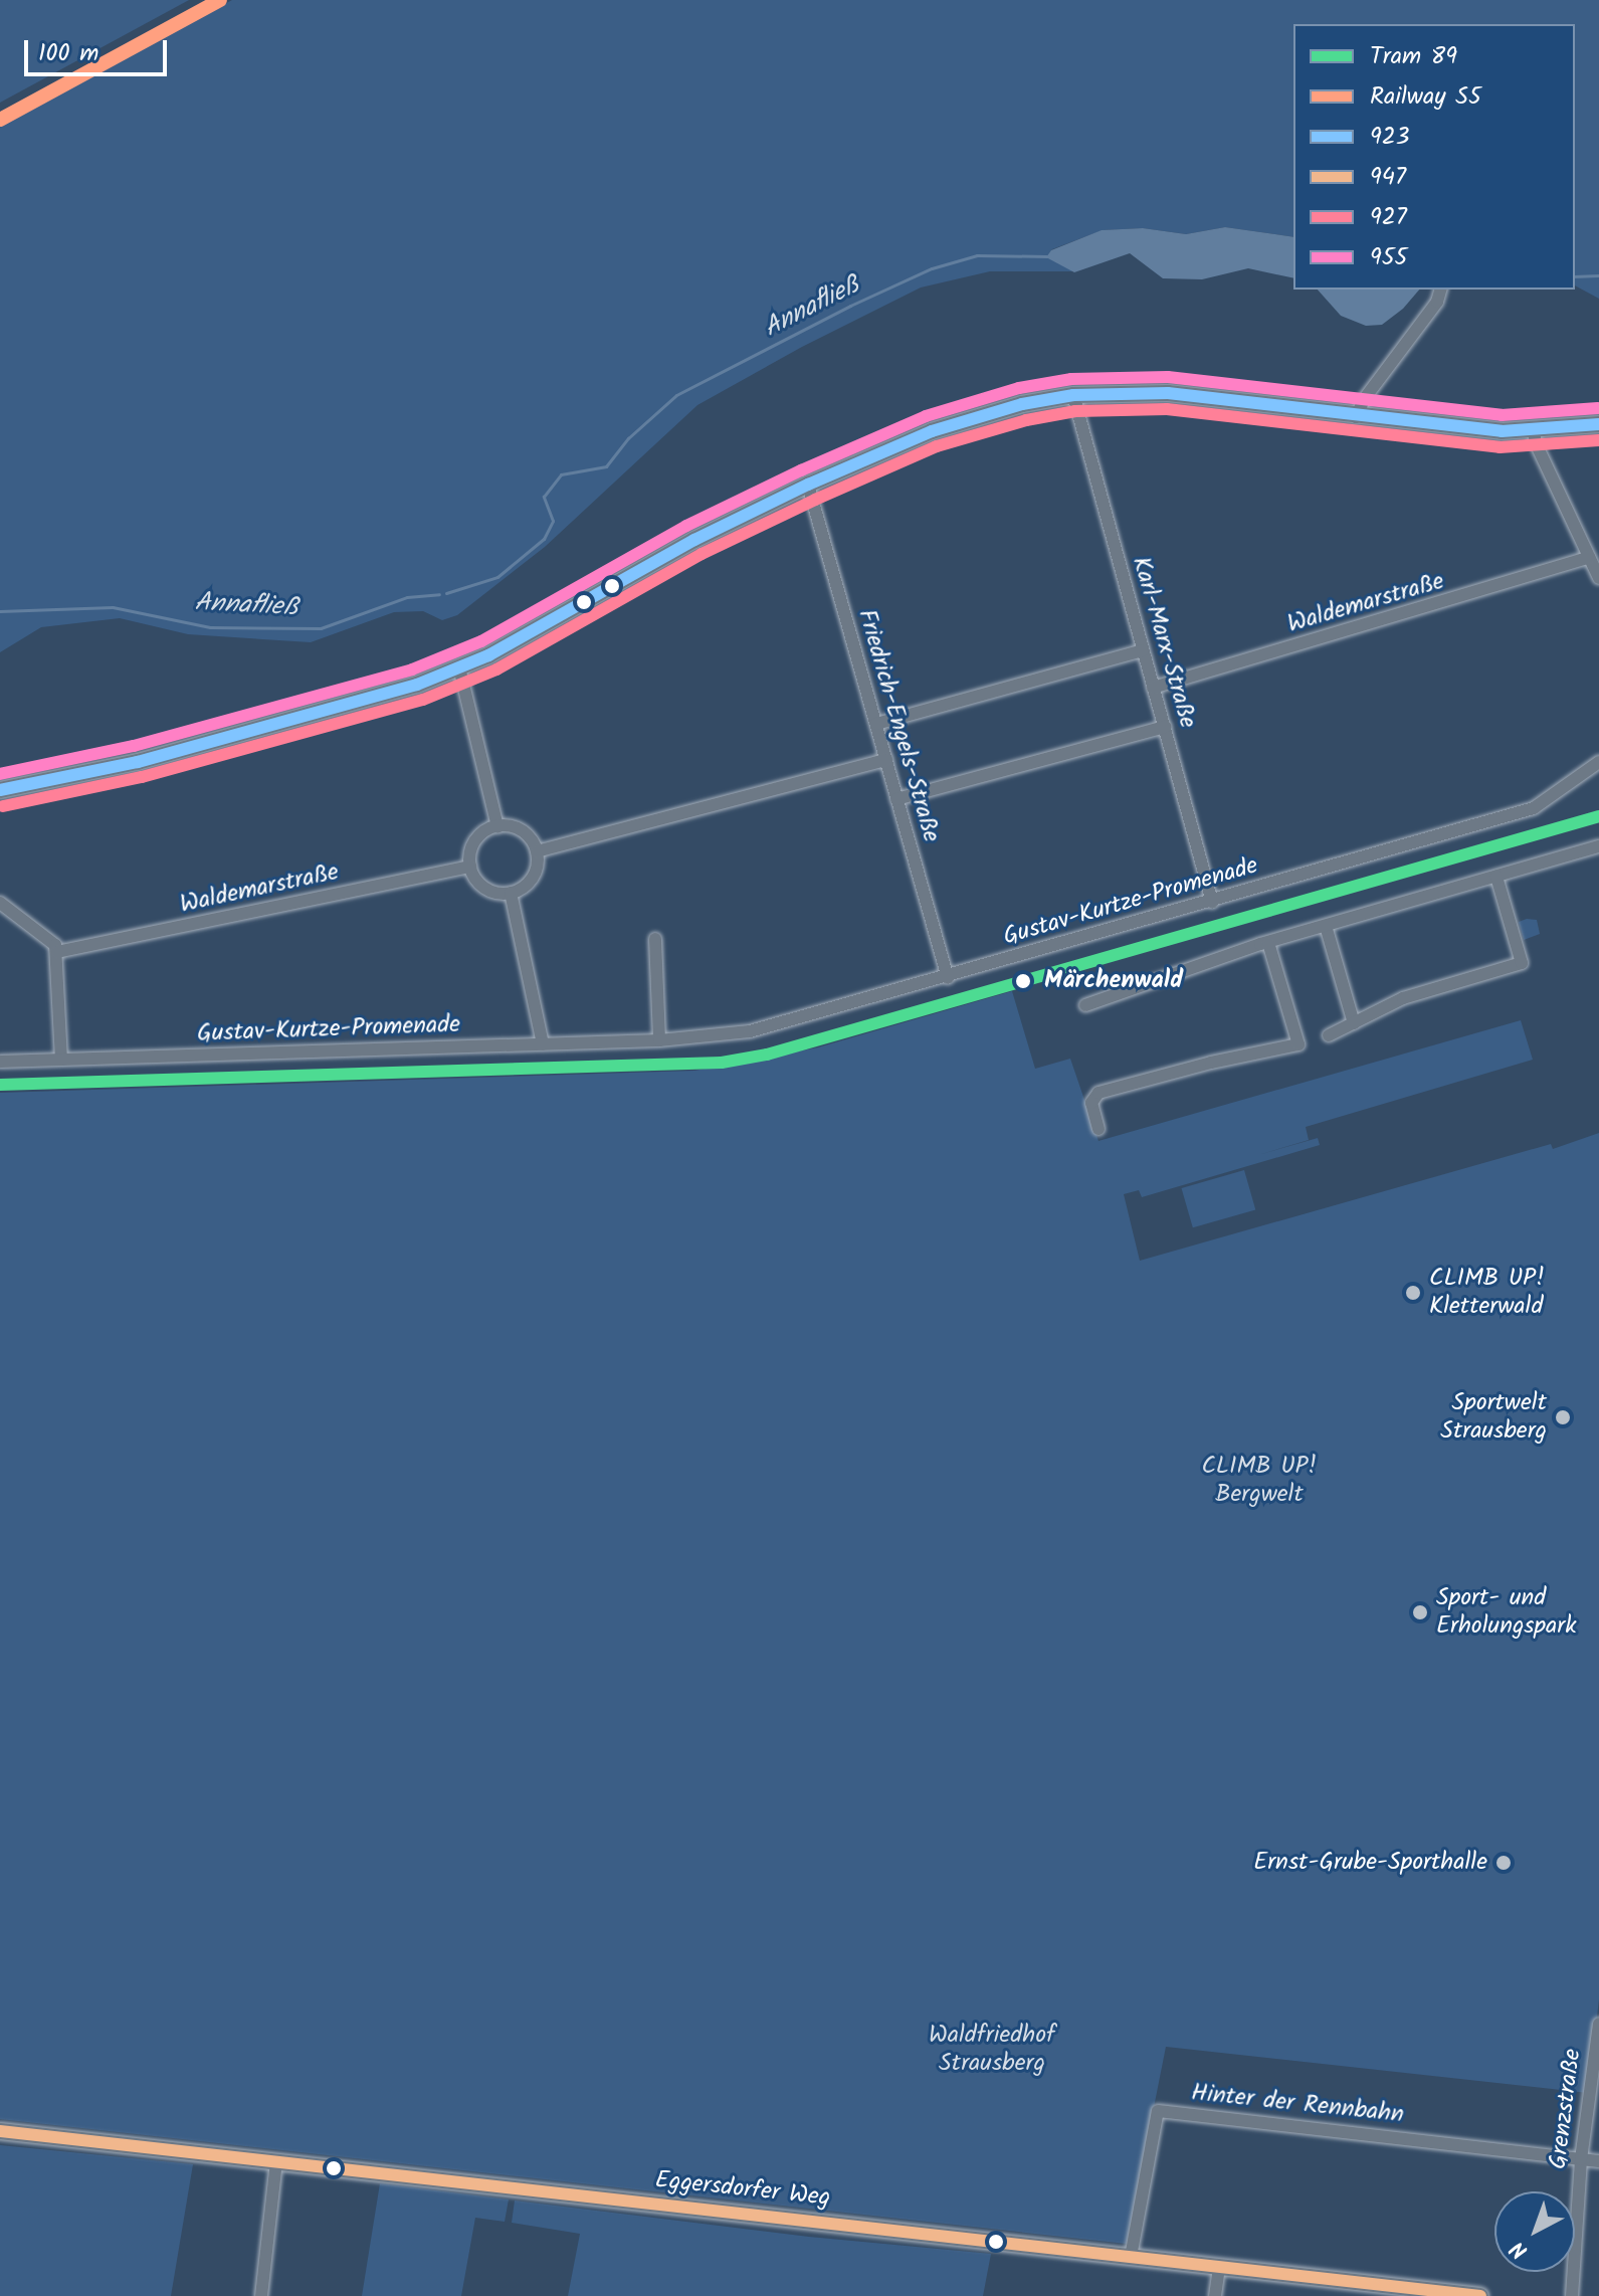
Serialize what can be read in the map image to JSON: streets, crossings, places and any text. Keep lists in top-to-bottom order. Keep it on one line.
{"streets":{"main road":["Eggersdorfer Weg"],"street":["Waldemarstraße","Karl-Marx-Straße","Friedrich-Engels-Straße","Gustav-Kurtze-Promenade","Hinter der Rennbahn","Grenzstraße"]},"crossings":[["Waldemarstraße","Karl-Marx-Straße"],["Karl-Marx-Straße","Gustav-Kurtze-Promenade"],["Friedrich-Engels-Straße","Gustav-Kurtze-Promenade"],["Hinter der Rennbahn","Grenzstraße"],["Hinter der Rennbahn","Eggersdorfer Weg"]],"water":["Annafließ"],"parks":["CLIMB UP! Bergwelt","Waldfriedhof Strausberg"],"places":["Märchenwald","CLIMB UP! Kletterwald","Sportwelt Strausberg","Sport- und Erholungspark","Ernst-Grube-Sporthalle"],"lines":["rail line S5","transit line 955","transit line 923","transit line 927","tram line 89","transit line 947"],"legend":["Tram 89","Railway S5","923","947","927","955"],"scale_bar":"100 m","north":"bottom left"}
